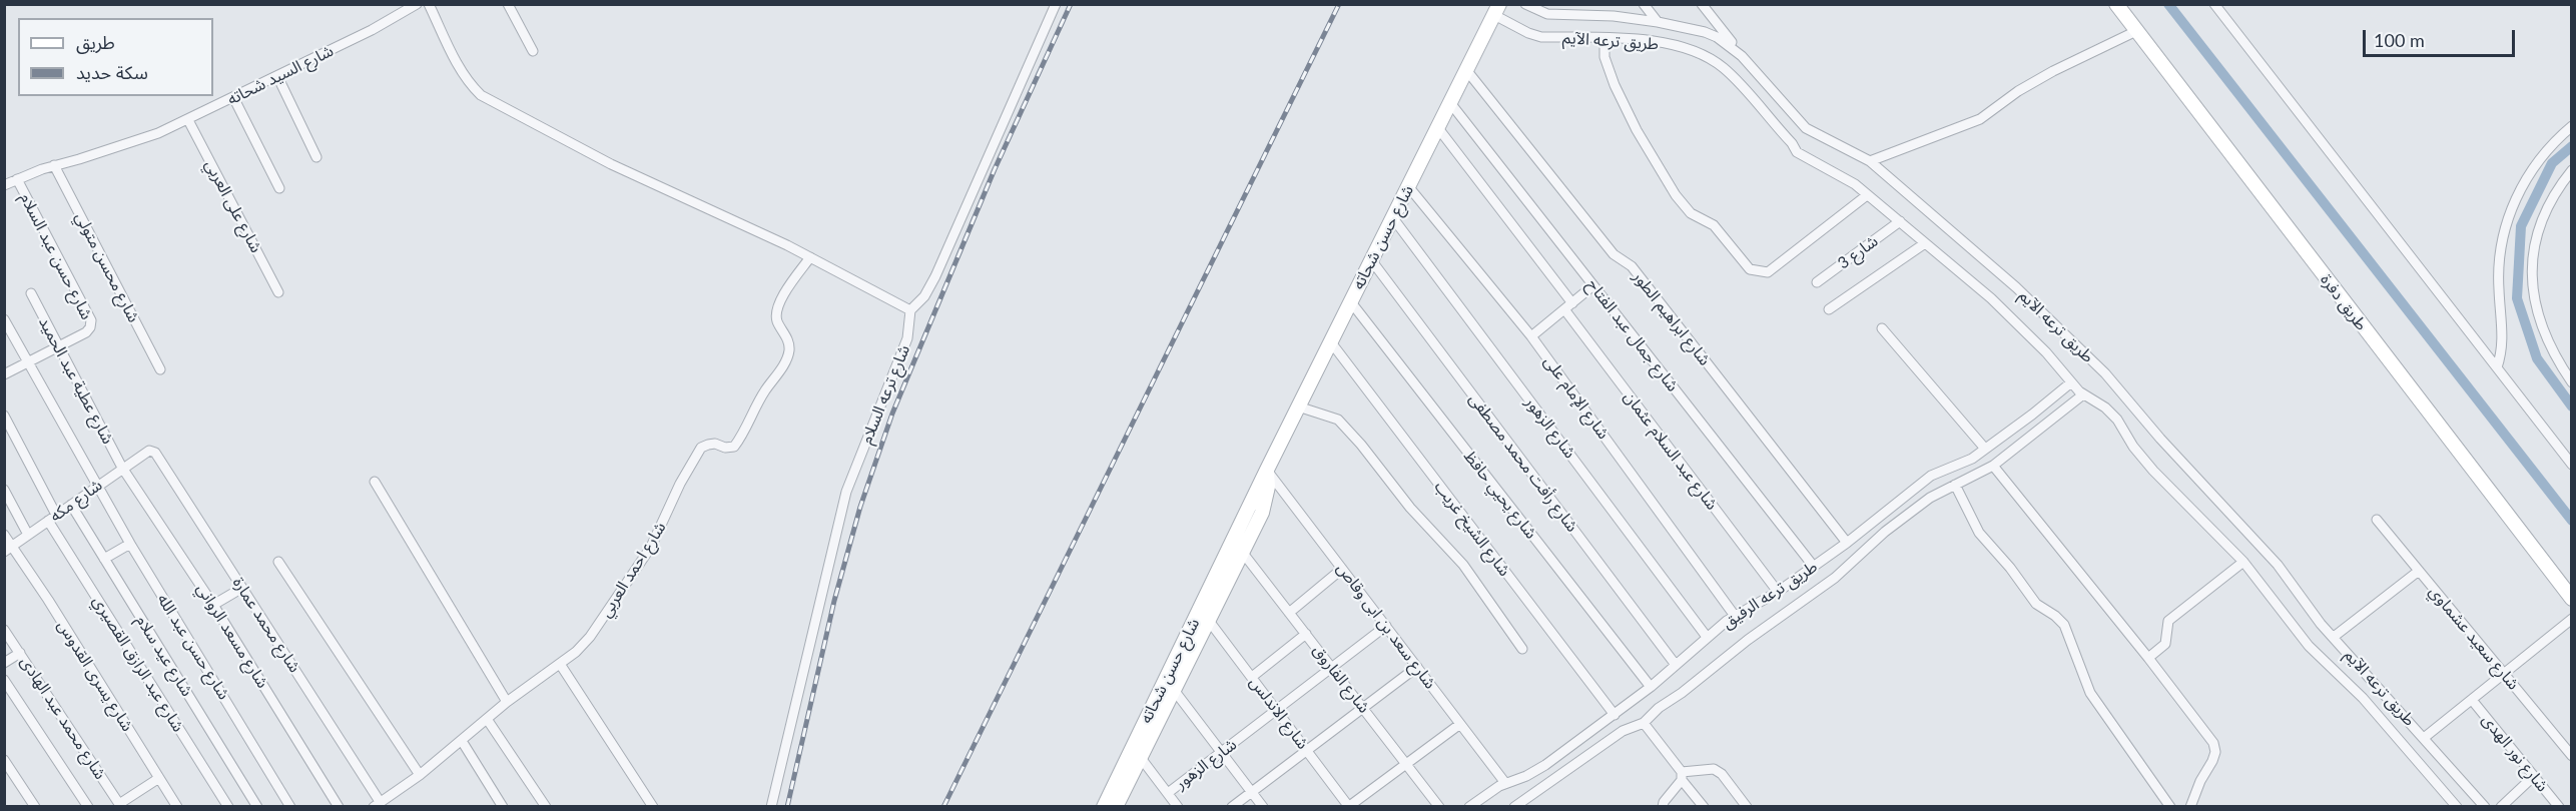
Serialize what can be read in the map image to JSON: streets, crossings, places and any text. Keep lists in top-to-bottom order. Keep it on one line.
{"streets":{"main road":["شارع حسن شحاته","طريق دفرة"],"street":["طريق ترعه الآيم","شارع السيد شحاته","شارع على العربي","شارع 3","شارع حسن عبد السلام","شارع محسن متولي","شارع ابراهيم الطور","شارع جمال عبد الفتاح","شارع عطية عبد الحميد","شارع ترعه السلام","شارع الإمام على","شارع الزهور","شارع عبد السلام عثمان","شارع رأفت محمد مصطفى","شارع يحيي حافظ","شارع مكه","شارع الشيخ غريب","شارع احمد العربي","طريق ترعه الرفيق","شارع محمد عمارة","شارع سعد بن ابى وقاص","شارع مسعد الرواني","شارع سعيد عشماوي","شارع حسن عبد الله","شارع عيد سلام","شارع عبد الرازق القصيري","شارع يسرى القدوس","شارع الفاروق","شارع الاندلس","شارع محمد عبد الهادى","شارع نور الهدى"]},"crossings":[["طريق ترعه الآيم","شارع حسن شحاته"],["طريق ترعه الآيم","شارع 3"],["طريق ترعه الآيم","طريق ترعه الرفيق"],["شارع السيد شحاته","شارع على العربي"],["شارع السيد شحاته","شارع حسن عبد السلام"],["شارع السيد شحاته","شارع محسن متولي"],["شارع حسن شحاته","شارع ابراهيم الطور"],["شارع حسن شحاته","شارع جمال عبد الفتاح"],["شارع حسن شحاته","شارع الإمام على"],["شارع حسن شحاته","شارع الزهور"],["شارع حسن شحاته","شارع عبد السلام عثمان"],["شارع حسن شحاته","شارع رأفت محمد مصطفى"],["شارع حسن شحاته","شارع يحيي حافظ"],["شارع حسن شحاته","شارع الشيخ غريب"],["شارع حسن شحاته","شارع سعد بن ابى وقاص"],["شارع حسن شحاته","شارع الفاروق"],["شارع حسن شحاته","شارع الاندلس"],["شارع حسن عبد السلام","شارع عطية عبد الحميد"],["شارع ابراهيم الطور","طريق ترعه الرفيق"],["شارع جمال عبد الفتاح","طريق ترعه الرفيق"],["شارع عطية عبد الحميد","شارع مكه"],["شارع عطية عبد الحميد","شارع مسعد الرواني"],["شارع الإمام على","طريق ترعه الرفيق"],["شارع الزهور","طريق ترعه الرفيق"],["شارع الزهور","شارع سعد بن ابى وقاص"],["شارع الزهور","شارع الفاروق"],["شارع الزهور","شارع الاندلس"],["شارع عبد السلام عثمان","طريق ترعه الرفيق"],["شارع رأفت محمد مصطفى","طريق ترعه الرفيق"],["شارع يحيي حافظ","طريق ترعه الرفيق"],["شارع مكه","شارع محمد عمارة"],["شارع مكه","شارع مسعد الرواني"],["شارع مكه","شارع حسن عبد الله"],["شارع مكه","شارع عيد سلام"],["شارع مكه","شارع عبد الرازق القصيري"],["شارع مكه","شارع يسرى القدوس"],["شارع الشيخ غريب","طريق ترعه الرفيق"],["شارع احمد العربي","شارع محمد عمارة"],["طريق ترعه الرفيق","شارع سعد بن ابى وقاص"]],"legend":["طريق","سكة حديد"],"scale_bar":"100 m"}
